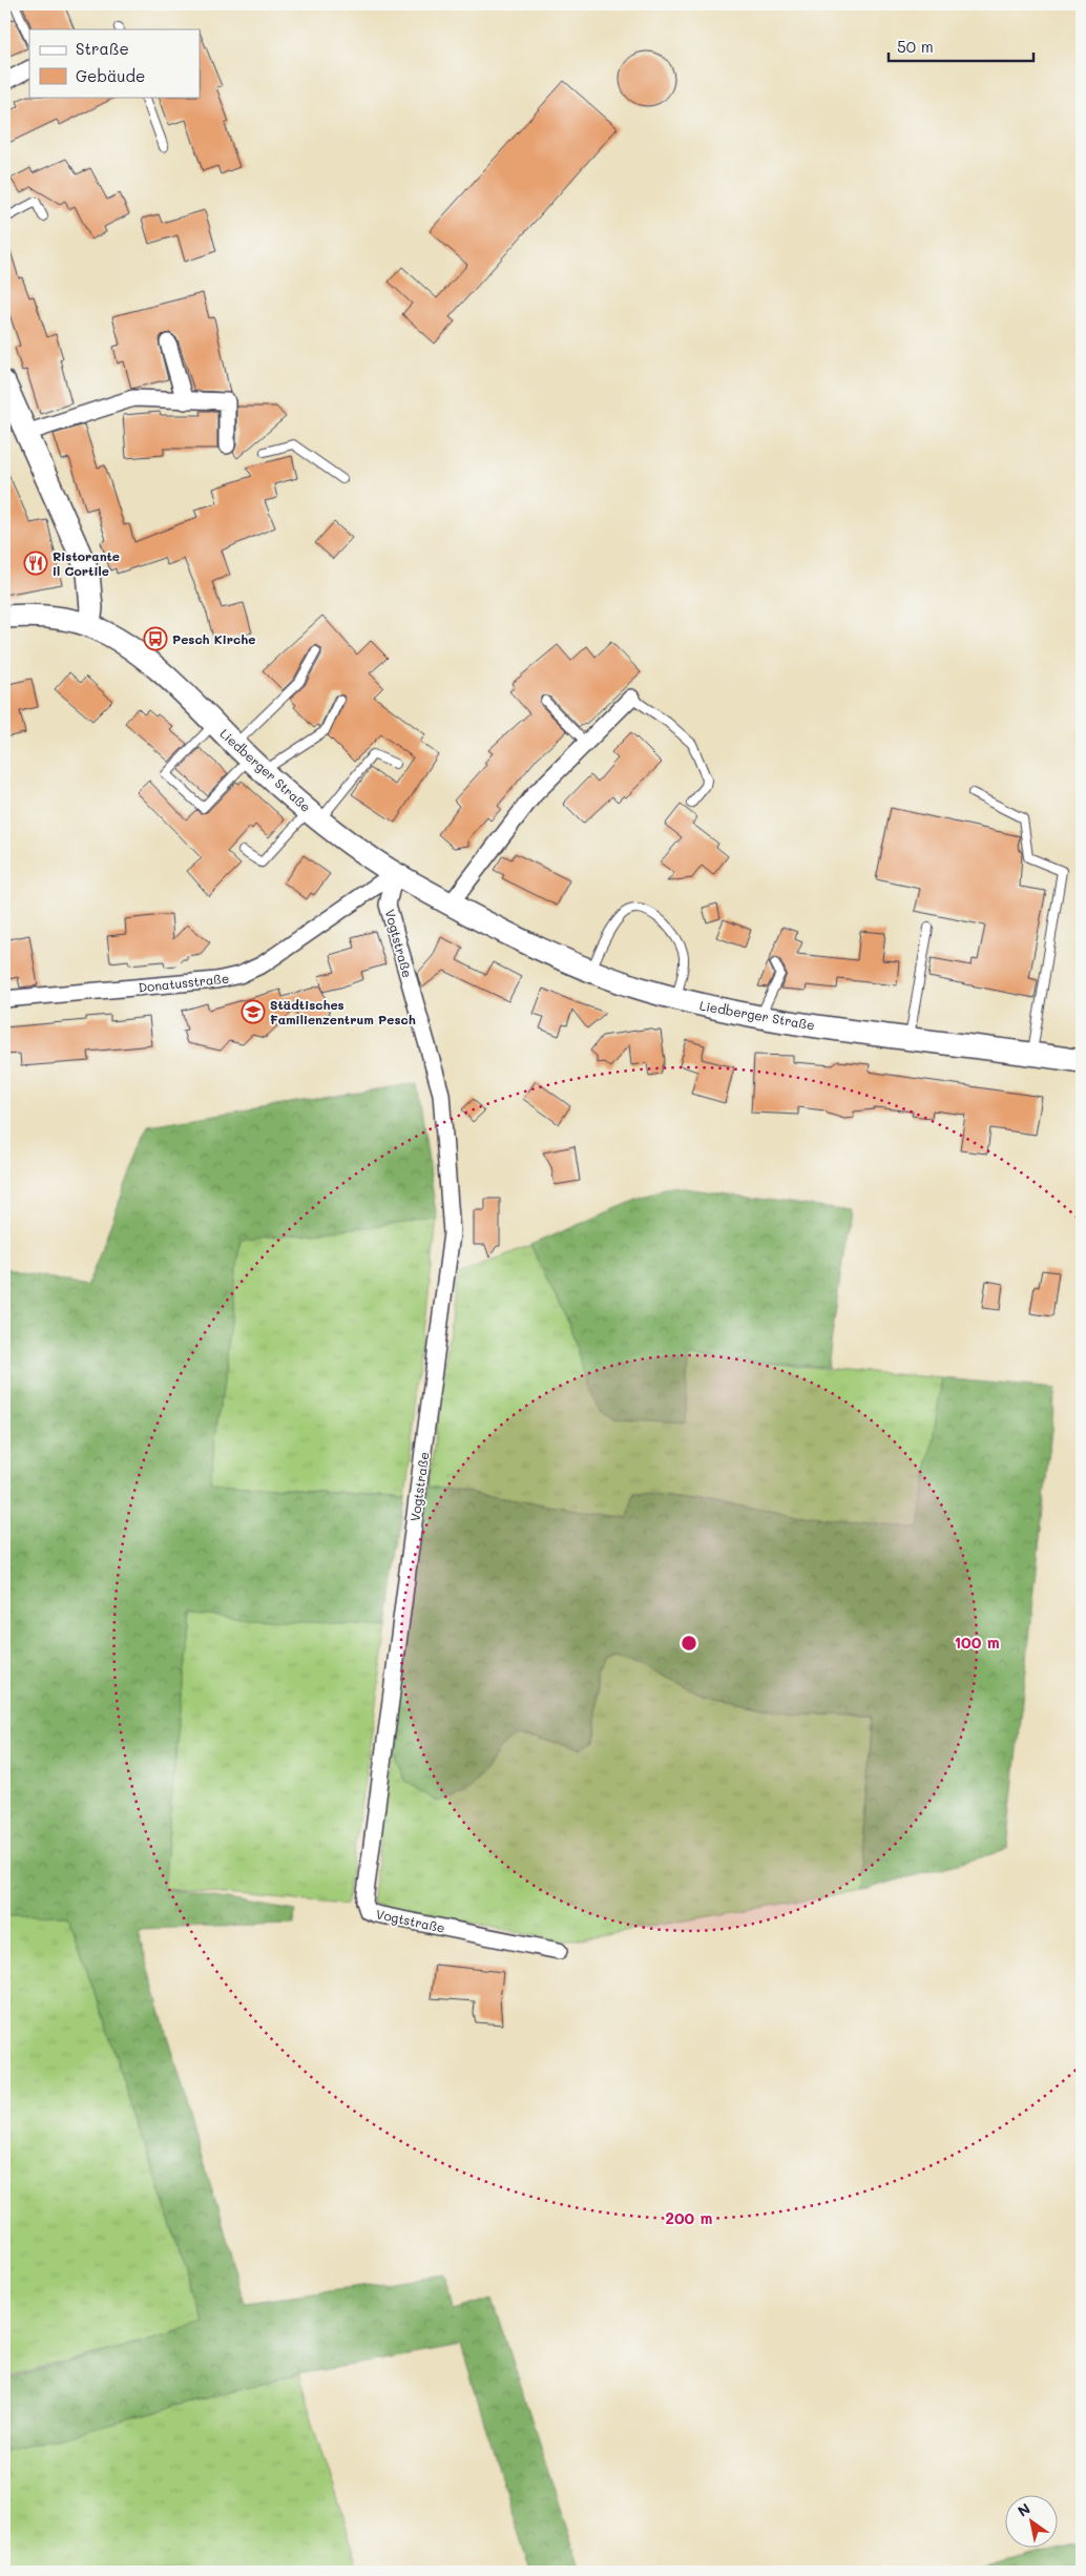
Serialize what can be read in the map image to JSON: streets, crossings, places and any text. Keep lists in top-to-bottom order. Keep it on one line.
{"streets":{"main road":["Liedberger Straße"],"street":["Vogtstraße","Donatusstraße"]},"crossings":[["Liedberger Straße","Vogtstraße"],["Liedberger Straße","Donatusstraße"],["Vogtstraße","Donatusstraße"]],"places":{"restaurant":["Ristorante il Cortile"],"bus stop":["Pesch Kirche"],"school or university":["Städtisches Familienzentrum Pesch"]},"legend":["Straße","Gebäude"],"scale_bar":"50 m","north":"top left","rings":["100 m","200 m"]}
